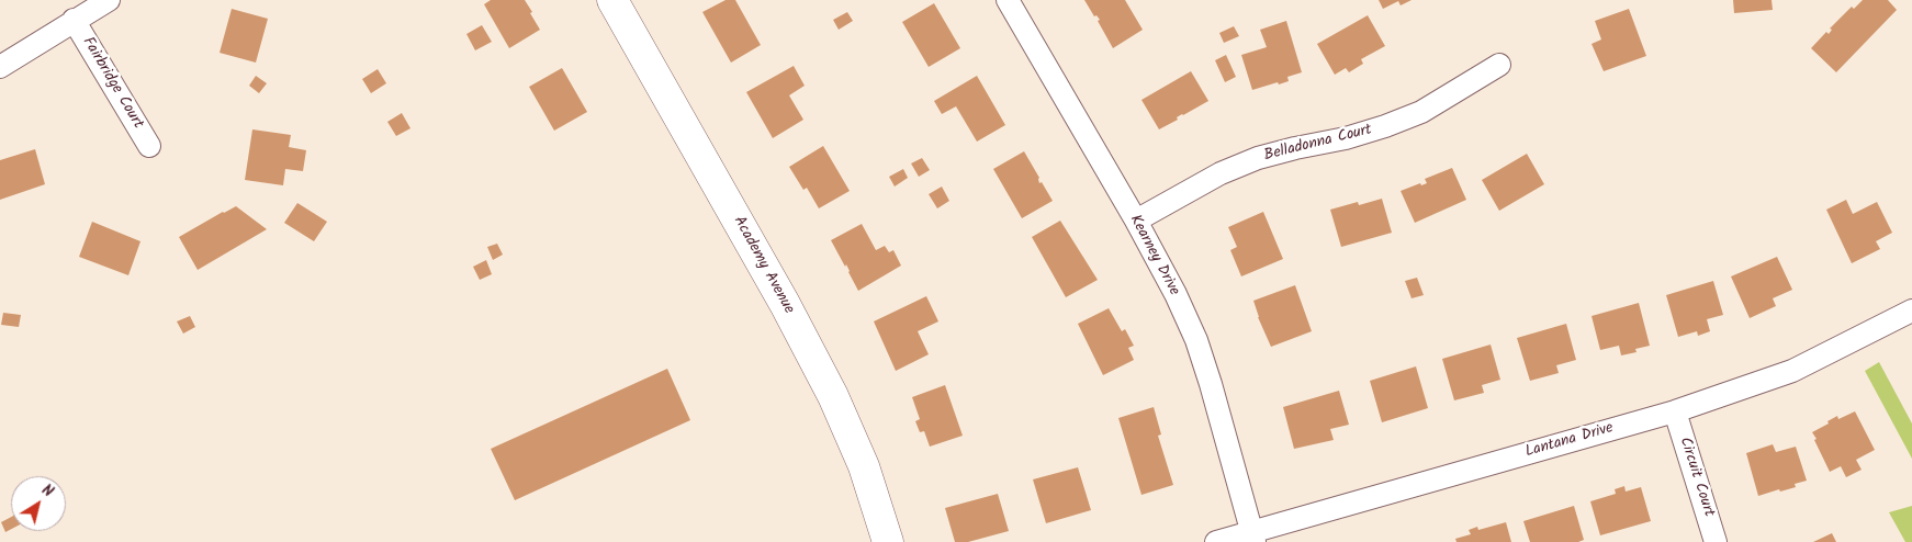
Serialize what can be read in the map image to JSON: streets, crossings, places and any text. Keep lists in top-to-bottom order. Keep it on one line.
{"streets":{"street":["Fairbridge Court","Belladonna Court","Kearney Drive","Academy Avenue","Lantana Drive","Circuit Court"]},"crossings":[["Belladonna Court","Kearney Drive"],["Kearney Drive","Lantana Drive"],["Lantana Drive","Circuit Court"]],"north":"top right"}
